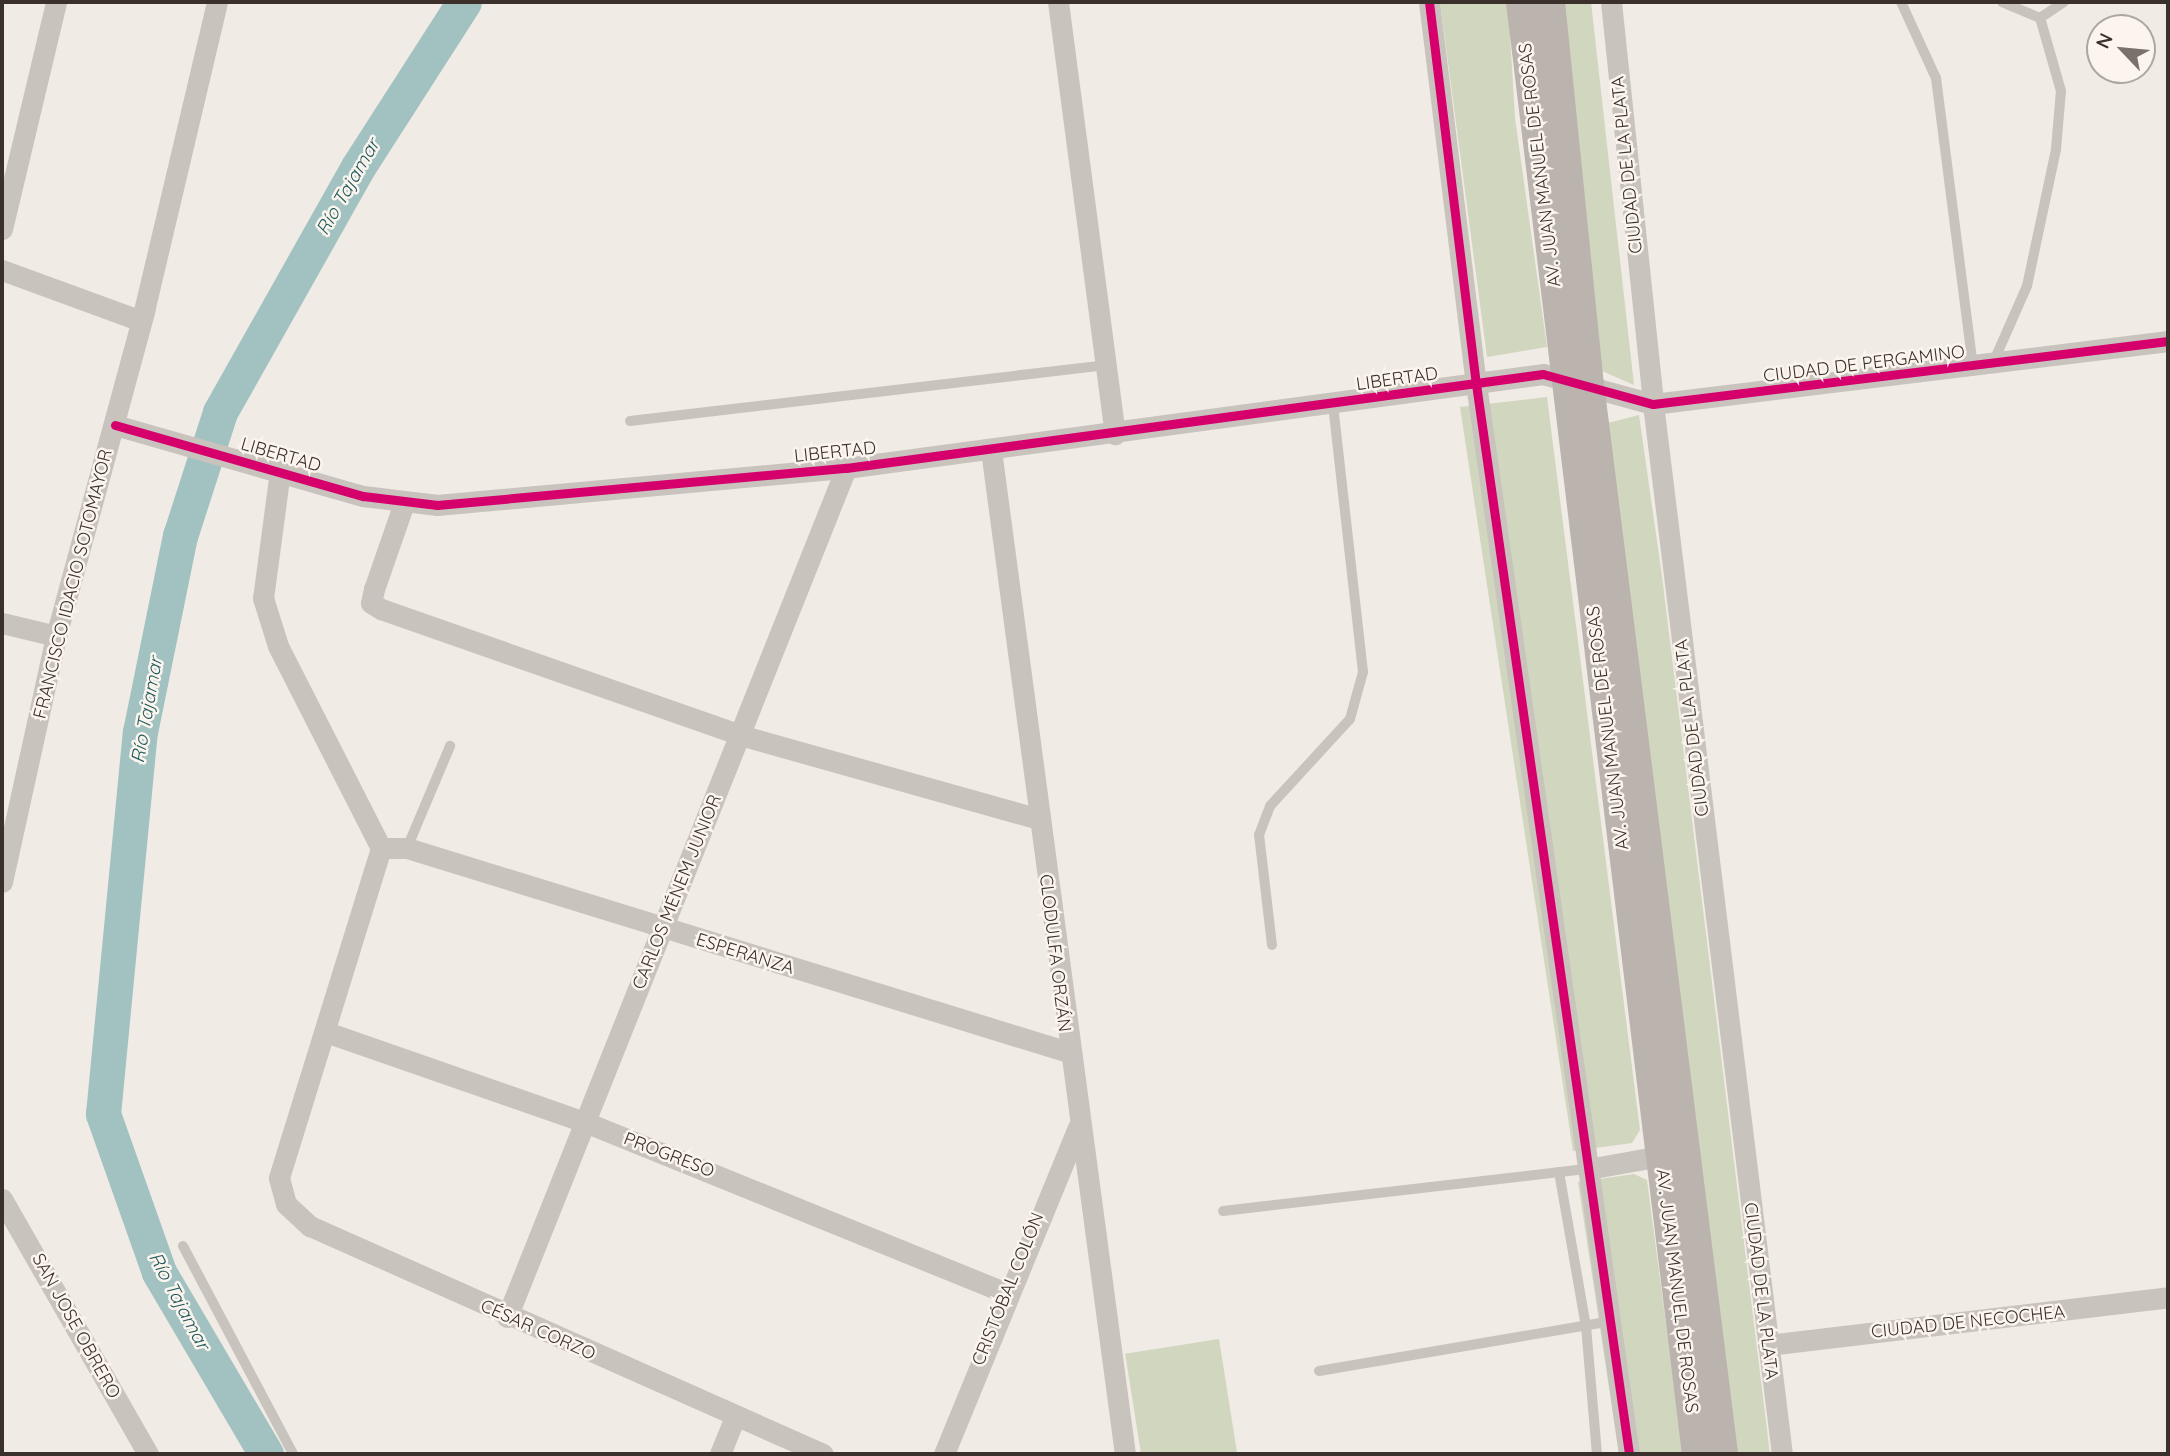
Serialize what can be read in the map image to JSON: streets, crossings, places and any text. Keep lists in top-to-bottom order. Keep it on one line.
{"streets":{"main road":["AV. JUAN MANUEL DE ROSAS"],"street":["CIUDAD DE LA PLATA","CIUDAD DE PERGAMINO","LIBERTAD","FRANCISCO IDACIO SOTOMAYOR","CARLOS MÉNEM JUNIOR","CLODULFA ORZÁN","ESPERANZA","PROGRESO","CRISTÓBAL COLÓN","CIUDAD DE NECOCHEA","SAN JOSE OBRERO","CÉSAR CORZO"]},"crossings":[["AV. JUAN MANUEL DE ROSAS","CIUDAD DE PERGAMINO"],["AV. JUAN MANUEL DE ROSAS","LIBERTAD"],["CIUDAD DE LA PLATA","CIUDAD DE PERGAMINO"],["CIUDAD DE LA PLATA","CIUDAD DE NECOCHEA"],["CIUDAD DE PERGAMINO","LIBERTAD"],["LIBERTAD","FRANCISCO IDACIO SOTOMAYOR"],["LIBERTAD","CARLOS MÉNEM JUNIOR"],["LIBERTAD","CLODULFA ORZÁN"],["CARLOS MÉNEM JUNIOR","ESPERANZA"],["CARLOS MÉNEM JUNIOR","PROGRESO"],["CARLOS MÉNEM JUNIOR","CÉSAR CORZO"],["CLODULFA ORZÁN","ESPERANZA"],["CLODULFA ORZÁN","CRISTÓBAL COLÓN"],["PROGRESO","CRISTÓBAL COLÓN"],["PROGRESO","CÉSAR CORZO"]],"water":["Río Tajamar"],"north":"top left"}
